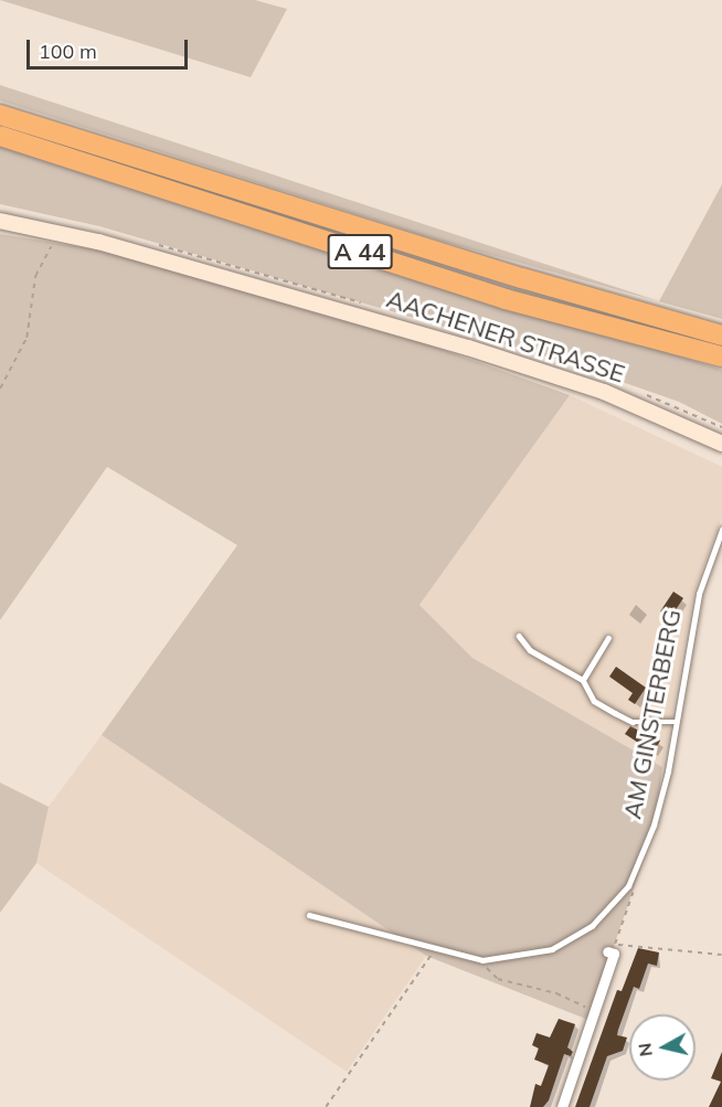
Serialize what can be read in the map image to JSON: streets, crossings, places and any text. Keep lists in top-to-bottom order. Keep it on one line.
{"streets":{"highway":["A 44"],"main road":["AACHENER STRASSE"],"lane":["AM GINSTERBERG"]},"scale_bar":"100 m","north":"left"}
